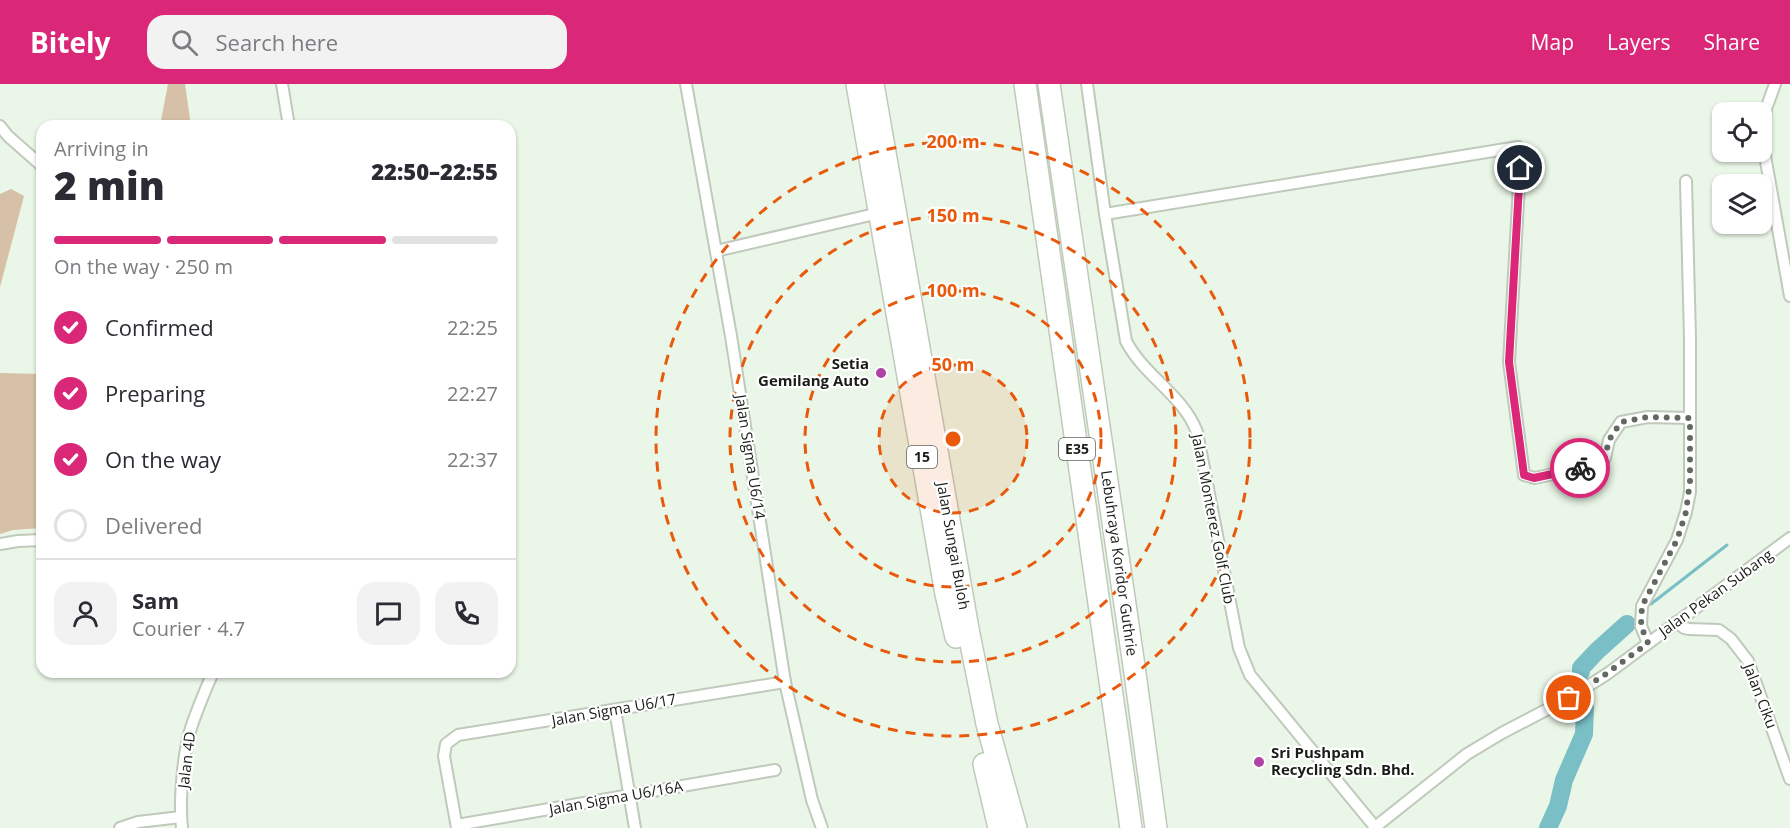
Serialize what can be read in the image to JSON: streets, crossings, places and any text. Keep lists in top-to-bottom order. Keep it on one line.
{"streets":{"highway":["E35","15","Jalan Sungai Buloh","Lebuhraya Koridor Guthrie"],"street":["Jalan Sigma U6/14","Jalan Monterez Golf Club","Jalan Pekan Subang","Jalan Ciku","Jalan Sigma U6/17","Jalan 4D","Jalan Sigma U6/16A"]},"crossings":[["Jalan Sigma U6/14","Jalan Sigma U6/17"],["Jalan Monterez Golf Club","Jalan Pekan Subang"],["Jalan Pekan Subang","Jalan Ciku"],["Jalan Sigma U6/17","Jalan Sigma U6/16A"]],"places":["Setia Gemilang Auto","Sri Pushpam Recycling Sdn. Bhd."],"page":{"header":"Bitely","search":"Search here","nav":["Map","Layers","Share"],"heading":["2 min","Arriving in","22:50–22:55"],"panel":["Sam","Courier · 4.7"],"bar":"On the way · 250 m","list":[["Confirmed","22:25"],["Preparing","22:27"],["On the way","22:37"],"Delivered"]},"rings":["200 m","150 m","100 m","50 m"]}
